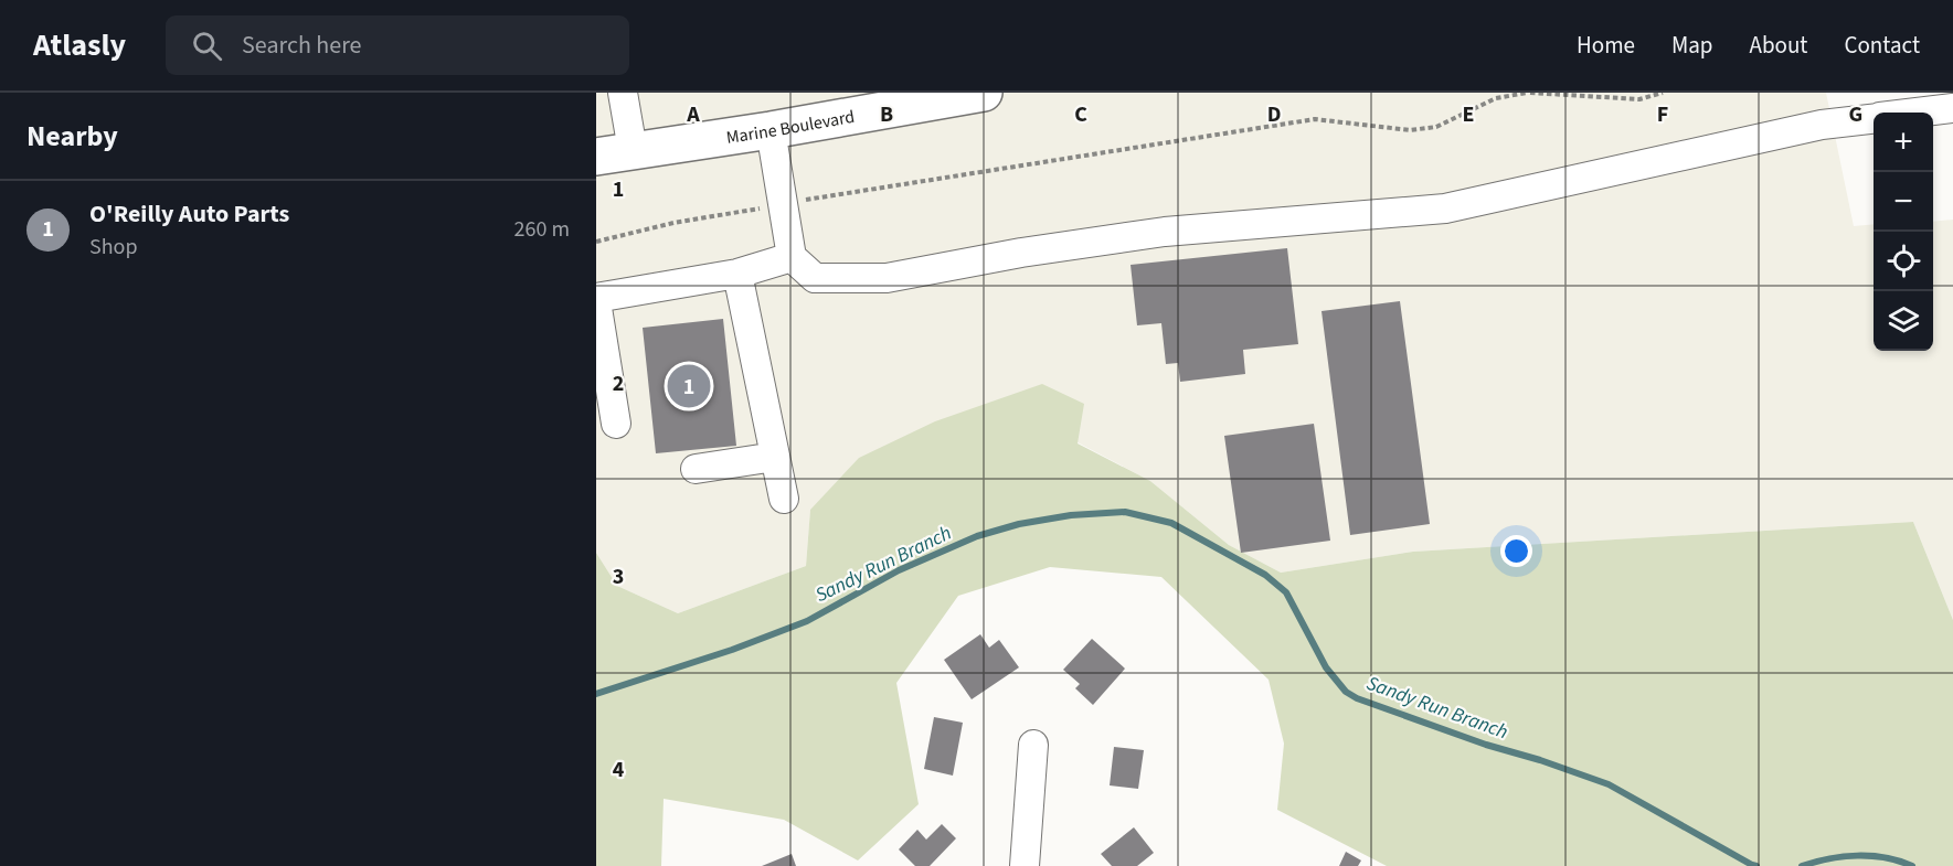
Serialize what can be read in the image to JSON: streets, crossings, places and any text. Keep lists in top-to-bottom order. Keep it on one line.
{"streets":{"main road":["Marine Boulevard"]},"water":["Sandy Run Branch"],"page":{"header":"Atlasly","search":"Search here","nav":["Home","Map","About","Contact"],"heading":"Nearby","map_buttons":["+","−"],"list":[{"mark":"1","name":"O'Reilly Auto Parts","note":"Shop","value":"260 m"}],"pins":"1"},"grid":{"columns":["A","B","C","D","E","F","G"],"rows":["1","2","3","4"]}}
